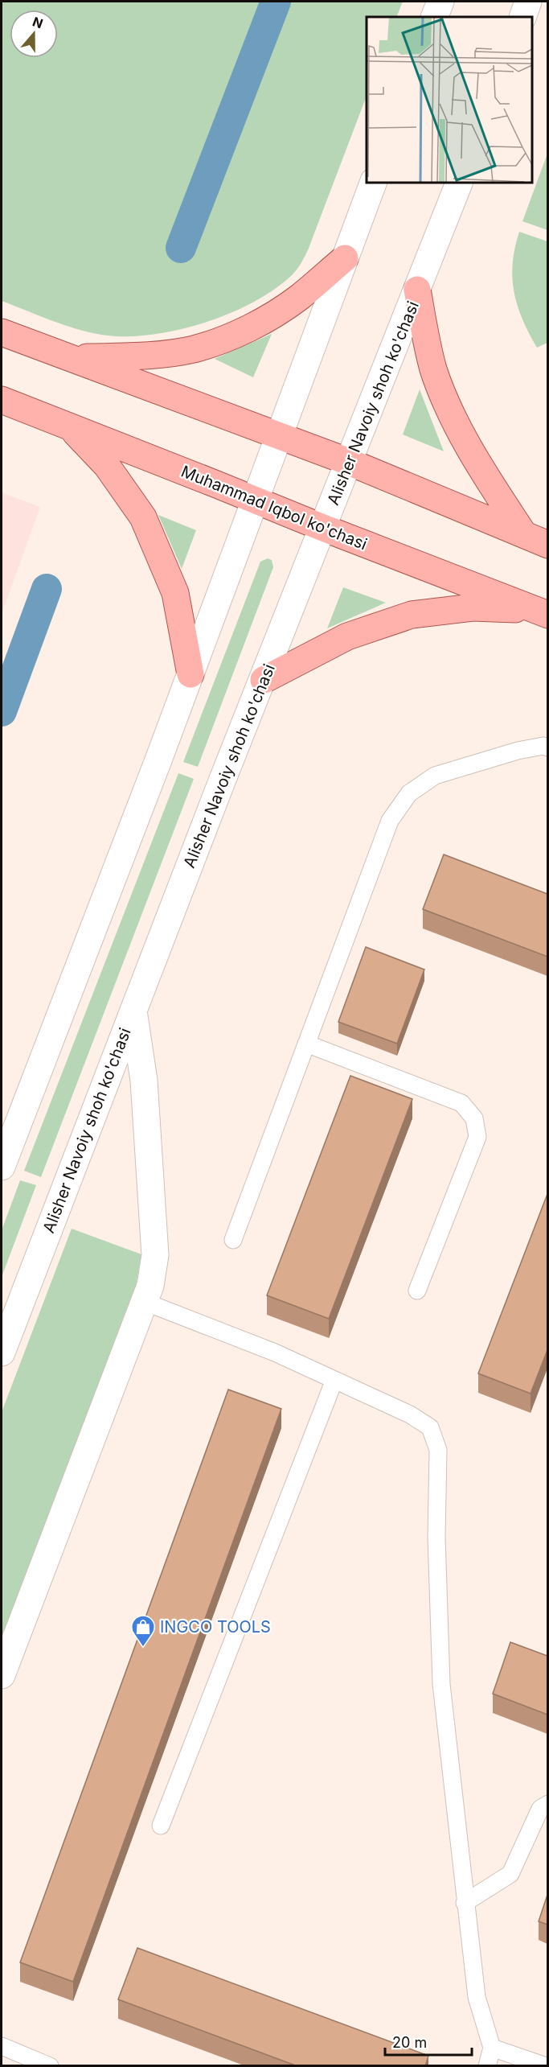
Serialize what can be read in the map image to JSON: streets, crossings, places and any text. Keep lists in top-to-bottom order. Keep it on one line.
{"streets":{"main road":["Alisher Navoiy shoh ko'chasi","Muhammad Iqbol ko'chasi"]},"crossings":[["Alisher Navoiy shoh ko'chasi","Muhammad Iqbol ko'chasi"]],"places":{"shop":["INGCO TOOLS"]},"scale_bar":"20 m","north":"top"}
